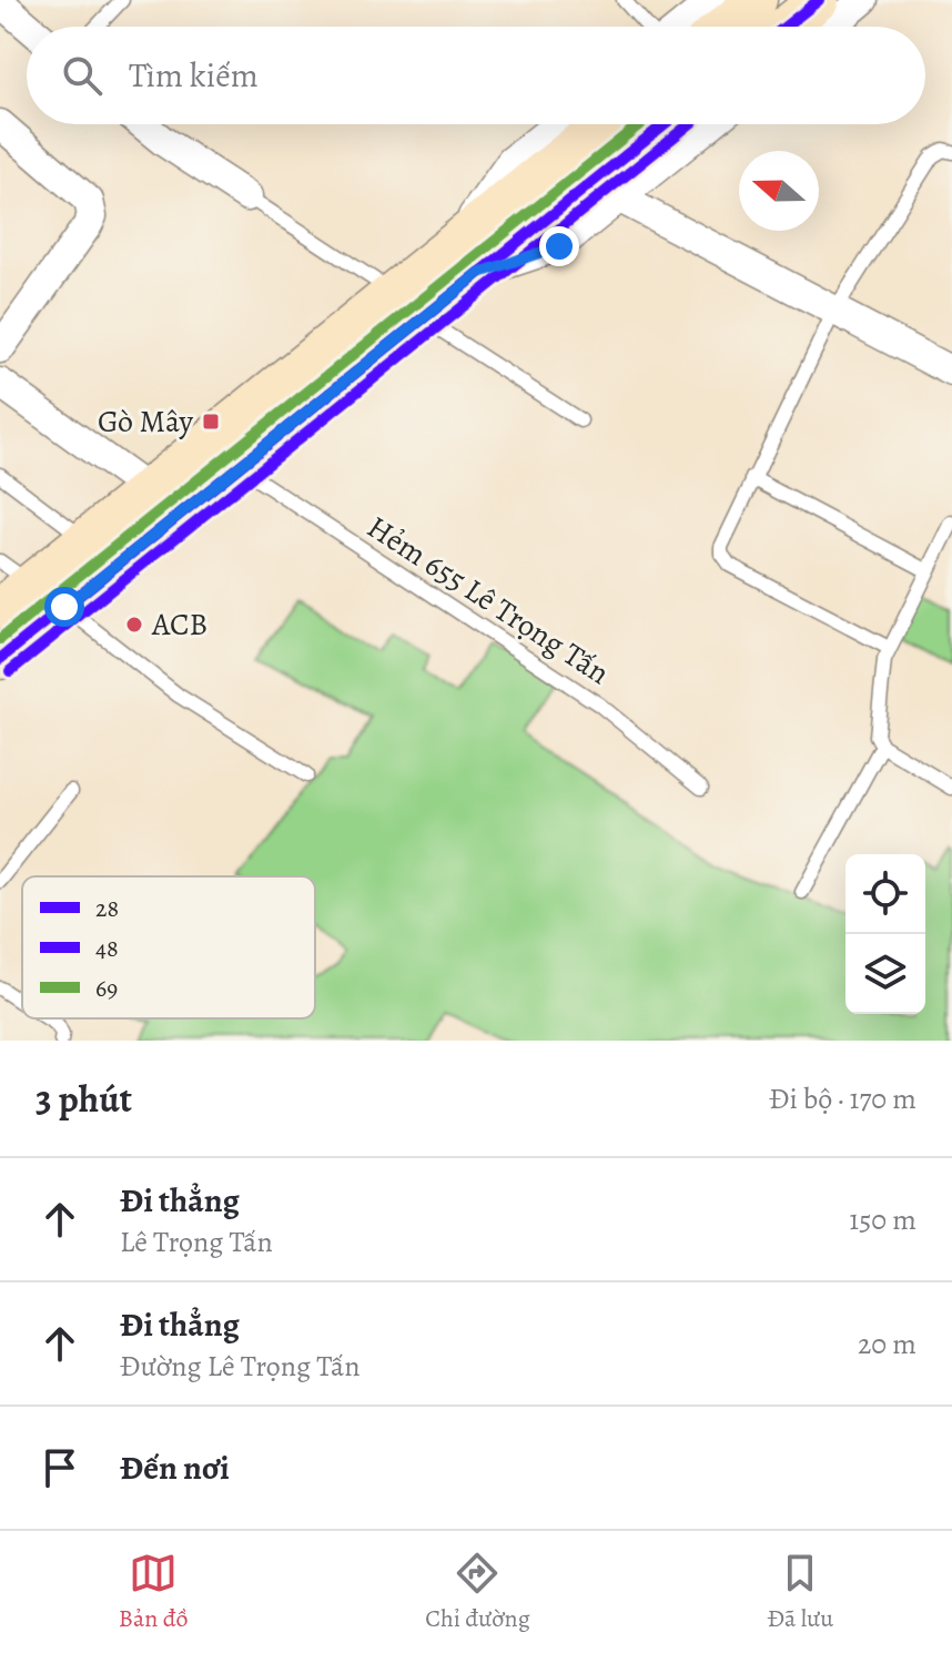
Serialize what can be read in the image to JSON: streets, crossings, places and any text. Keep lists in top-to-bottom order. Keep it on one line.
{"streets":{"lane":["Hẻm 655 Lê Trọng Tấn"]},"places":{"transit":["Gò Mây"],"other":["ACB"]},"lines":["transit line 28","transit line 48","transit line 69"],"legend":["28","48","69"],"north":"left","page":{"search":"Tìm kiếm","heading":["3 phút","Đi bộ · 170 m"],"list":[["Đi thẳng","Lê Trọng Tấn","150 m"],["Đi thẳng","Đường Lê Trọng Tấn","20 m"],"Đến nơi"],"nav":["Bản đồ","Chỉ đường","Đã lưu"]}}
